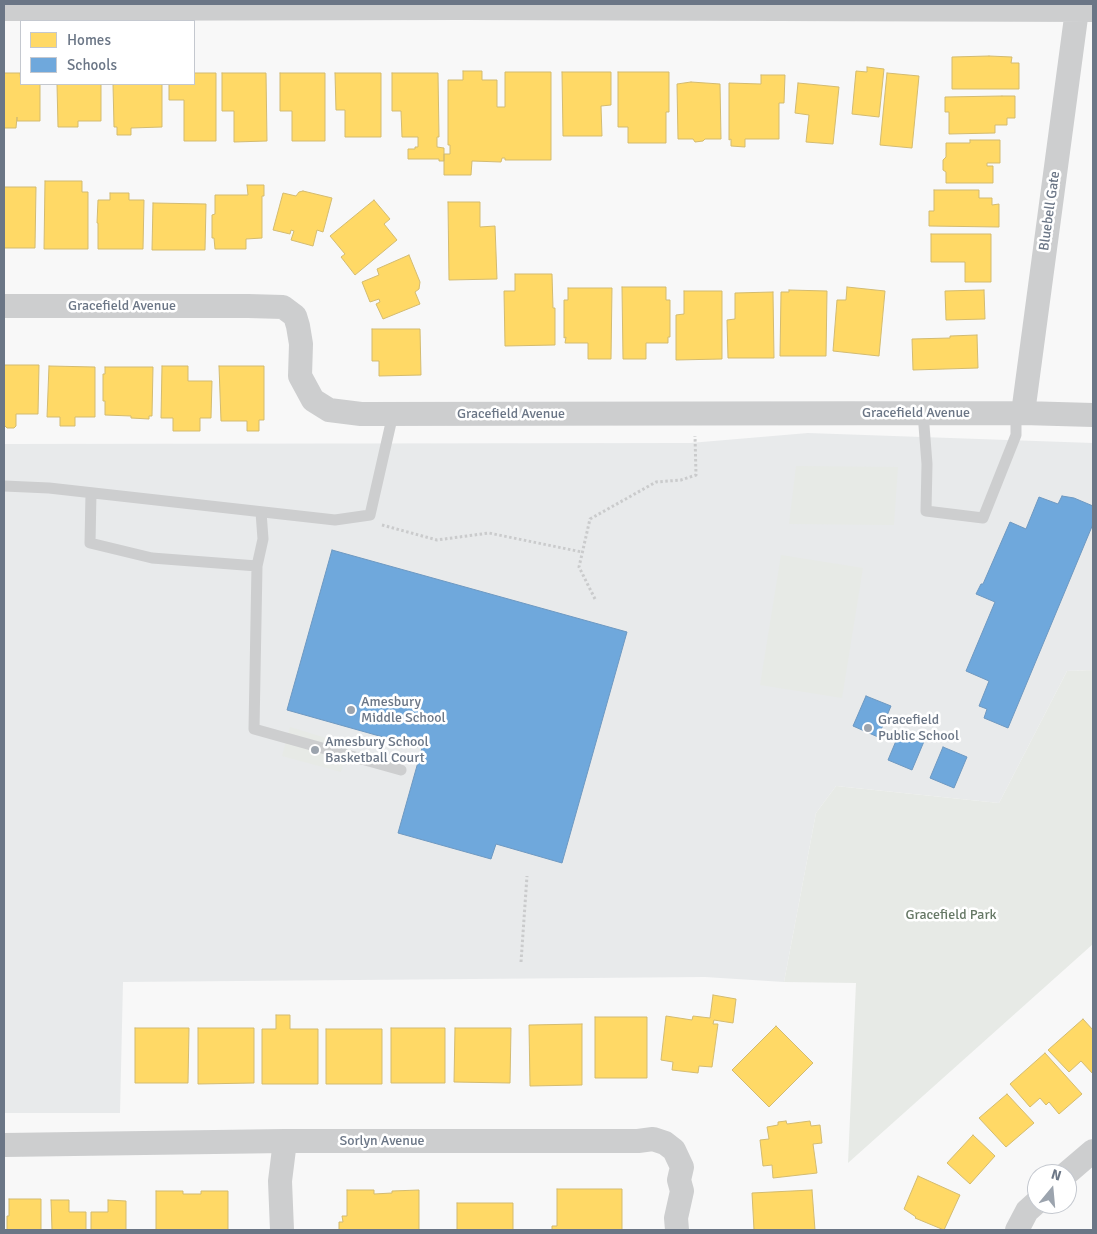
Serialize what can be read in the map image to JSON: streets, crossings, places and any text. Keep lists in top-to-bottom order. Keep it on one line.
{"streets":{"street":["Bluebell Gate","Gracefield Avenue","Sorlyn Avenue"]},"crossings":[["Bluebell Gate","Gracefield Avenue"]],"parks":["Gracefield Park"],"places":["Amesbury Middle School","Gracefield Public School","Amesbury School Basketball Court"],"legend":["Homes","Schools"],"north":"top"}
